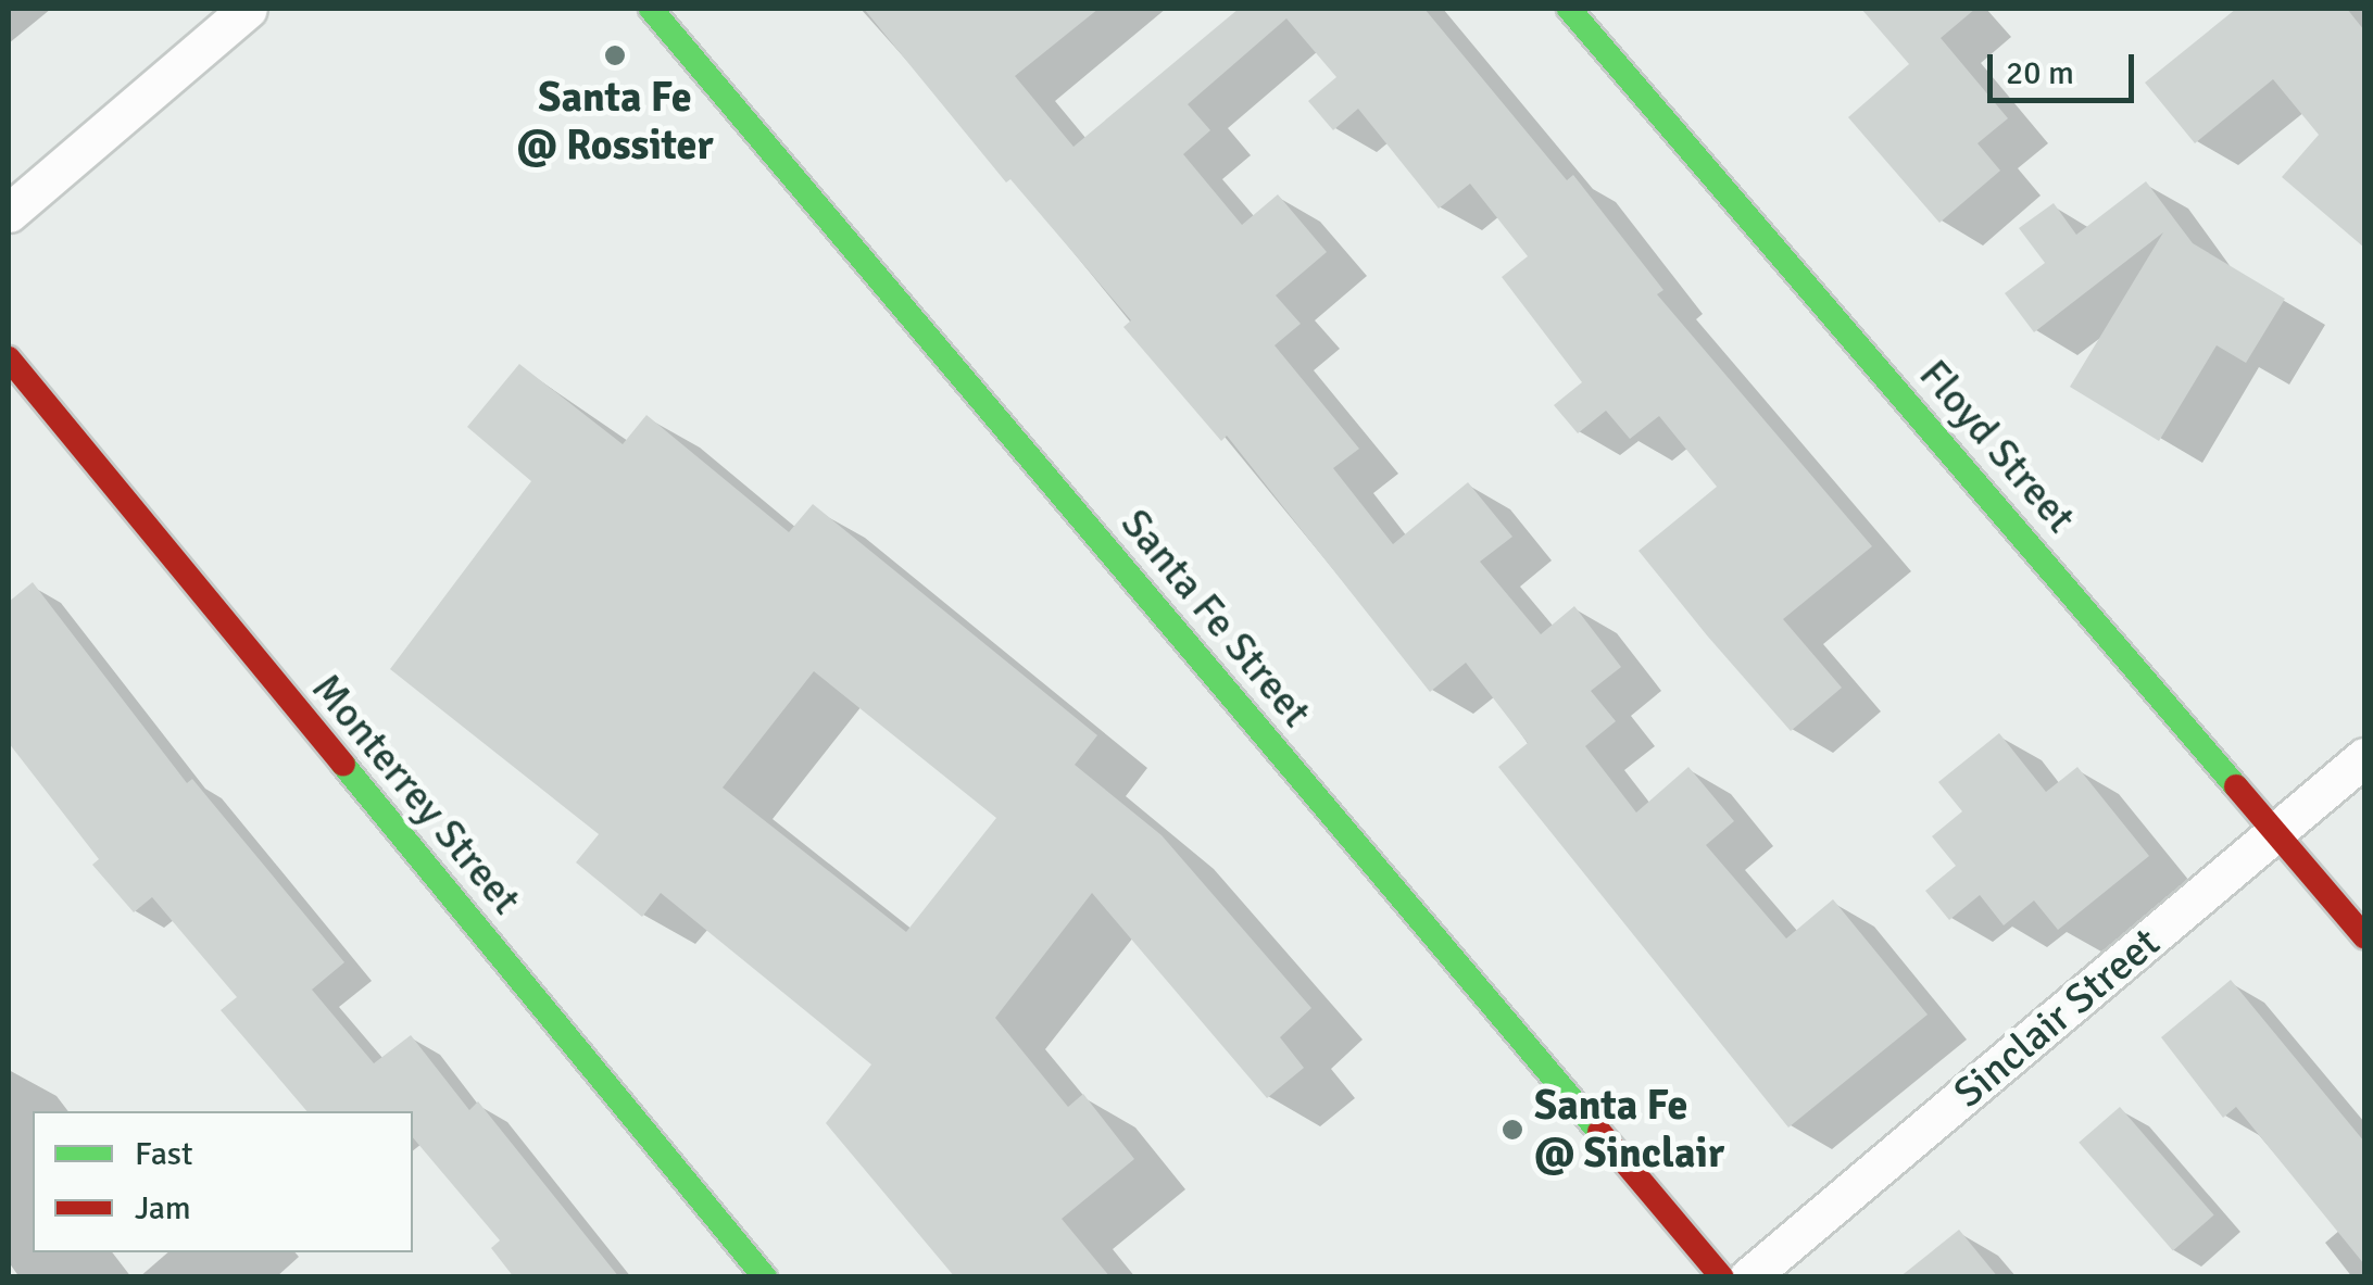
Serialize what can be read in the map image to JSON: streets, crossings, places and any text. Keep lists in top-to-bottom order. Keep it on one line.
{"streets":{"street":["Floyd Street","Santa Fe Street","Monterrey Street","Sinclair Street"]},"crossings":[["Floyd Street","Sinclair Street"]],"places":["Santa Fe @ Rossiter","Santa Fe @ Sinclair"],"legend":["Fast","Jam"],"scale_bar":"20 m"}
